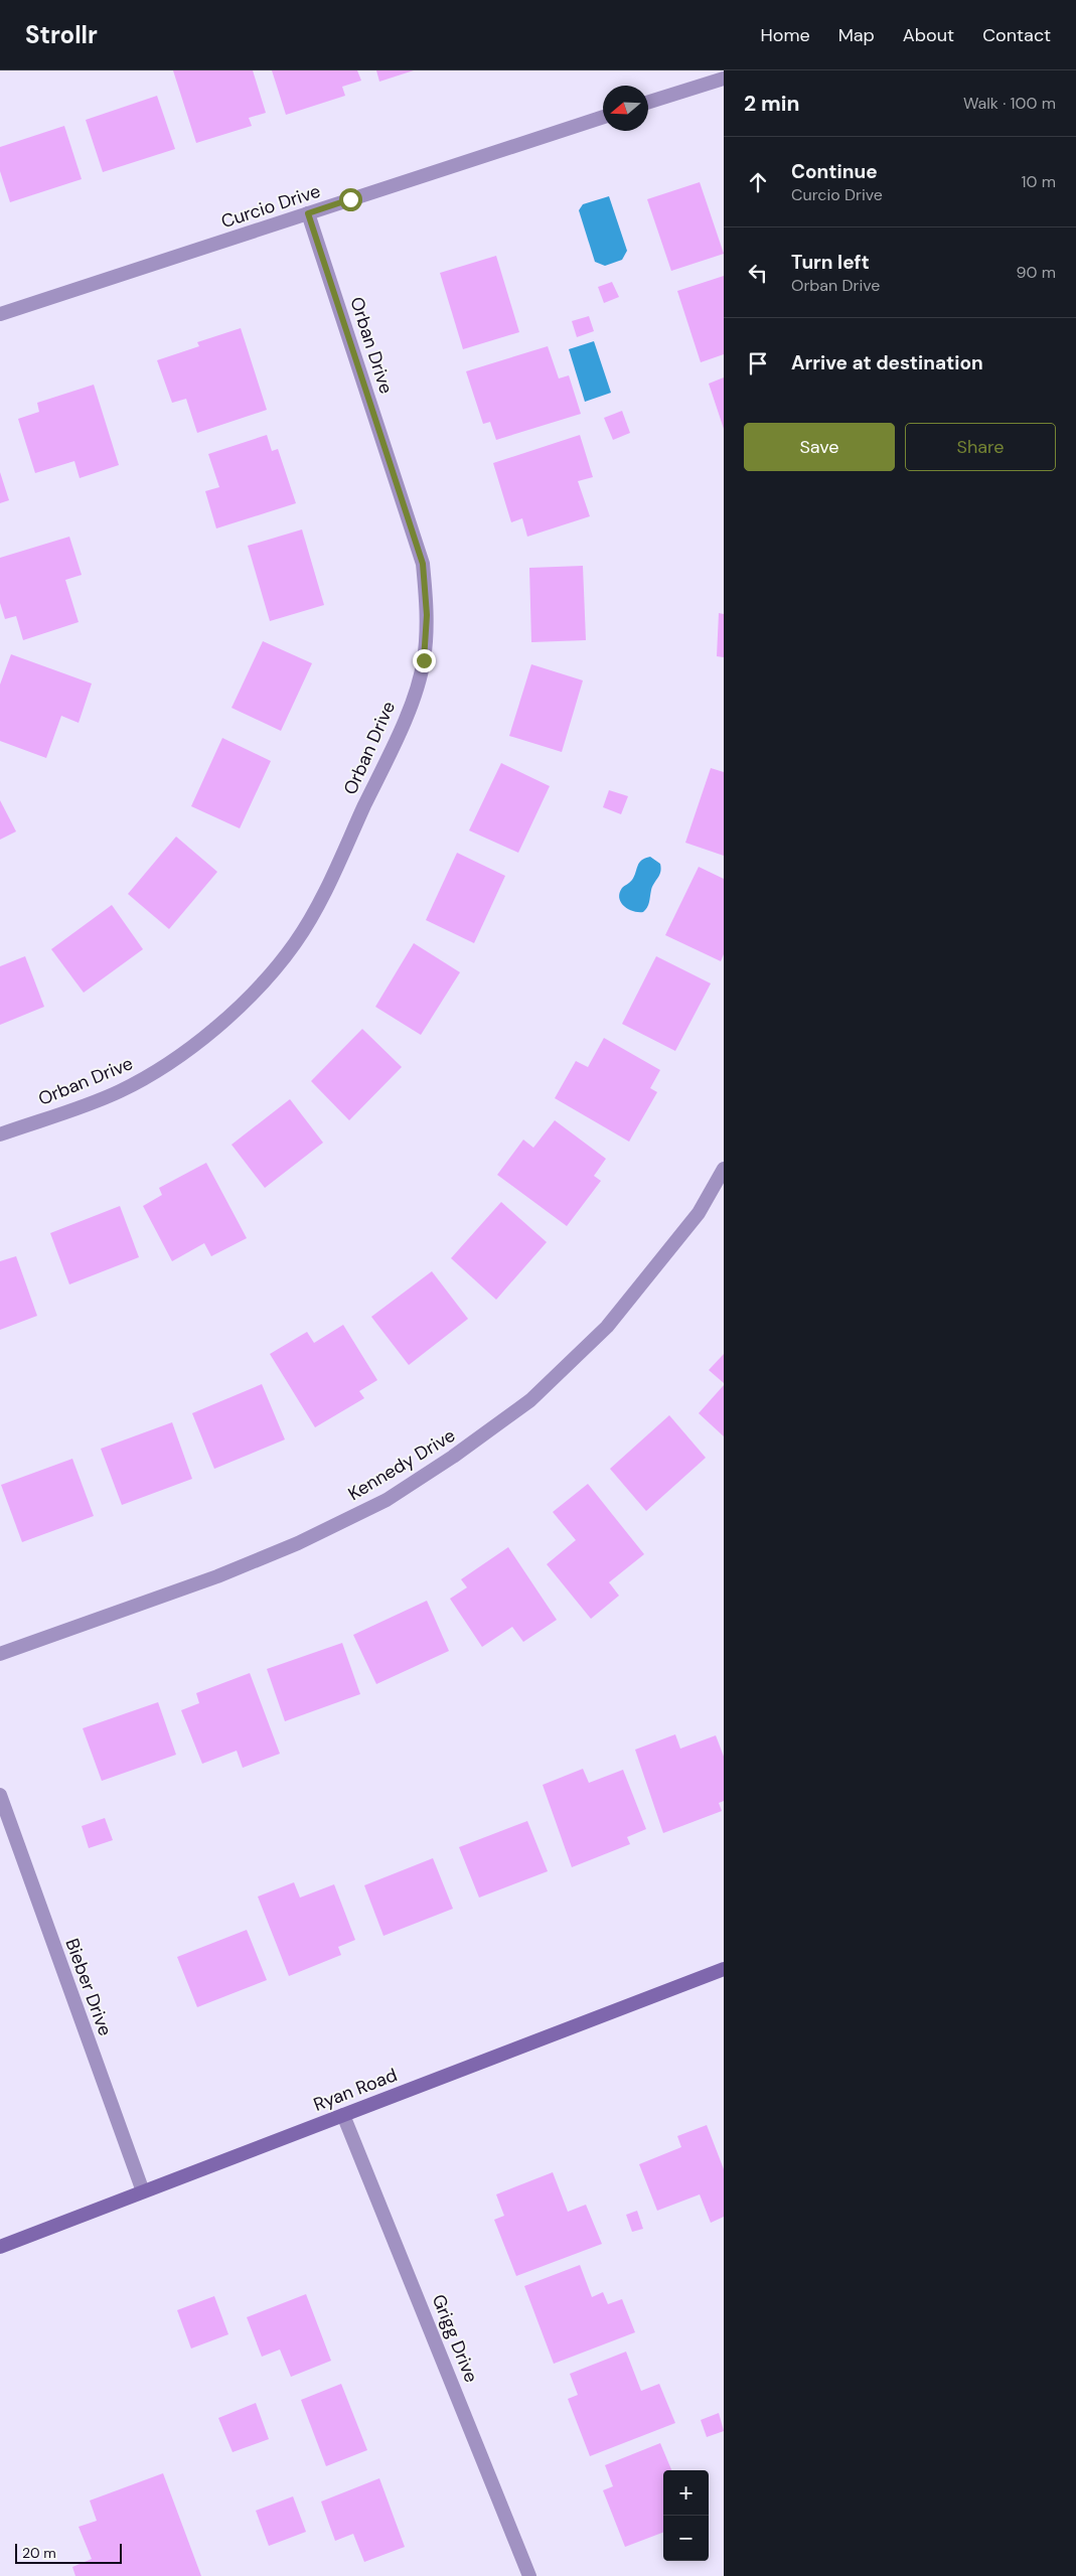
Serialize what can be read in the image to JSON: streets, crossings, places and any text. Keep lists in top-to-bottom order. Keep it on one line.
{"streets":{"main road":["Ryan Road"],"street":["Curcio Drive","Orban Drive","Kennedy Drive","Bieber Drive","Grigg Drive"]},"crossings":[["Curcio Drive","Orban Drive"],["Bieber Drive","Ryan Road"],["Ryan Road","Grigg Drive"]],"scale_bar":"20 m","north":"left","page":{"header":"Strollr","nav":["Home","Map","About","Contact"],"heading":["2 min","Walk · 100 m"],"list":[["Continue","Curcio Drive","10 m"],["Turn left","Orban Drive","90 m"],"Arrive at destination"],"buttons":["Save","Share"],"map_buttons":["+","−"],"scale":"20 m"}}
